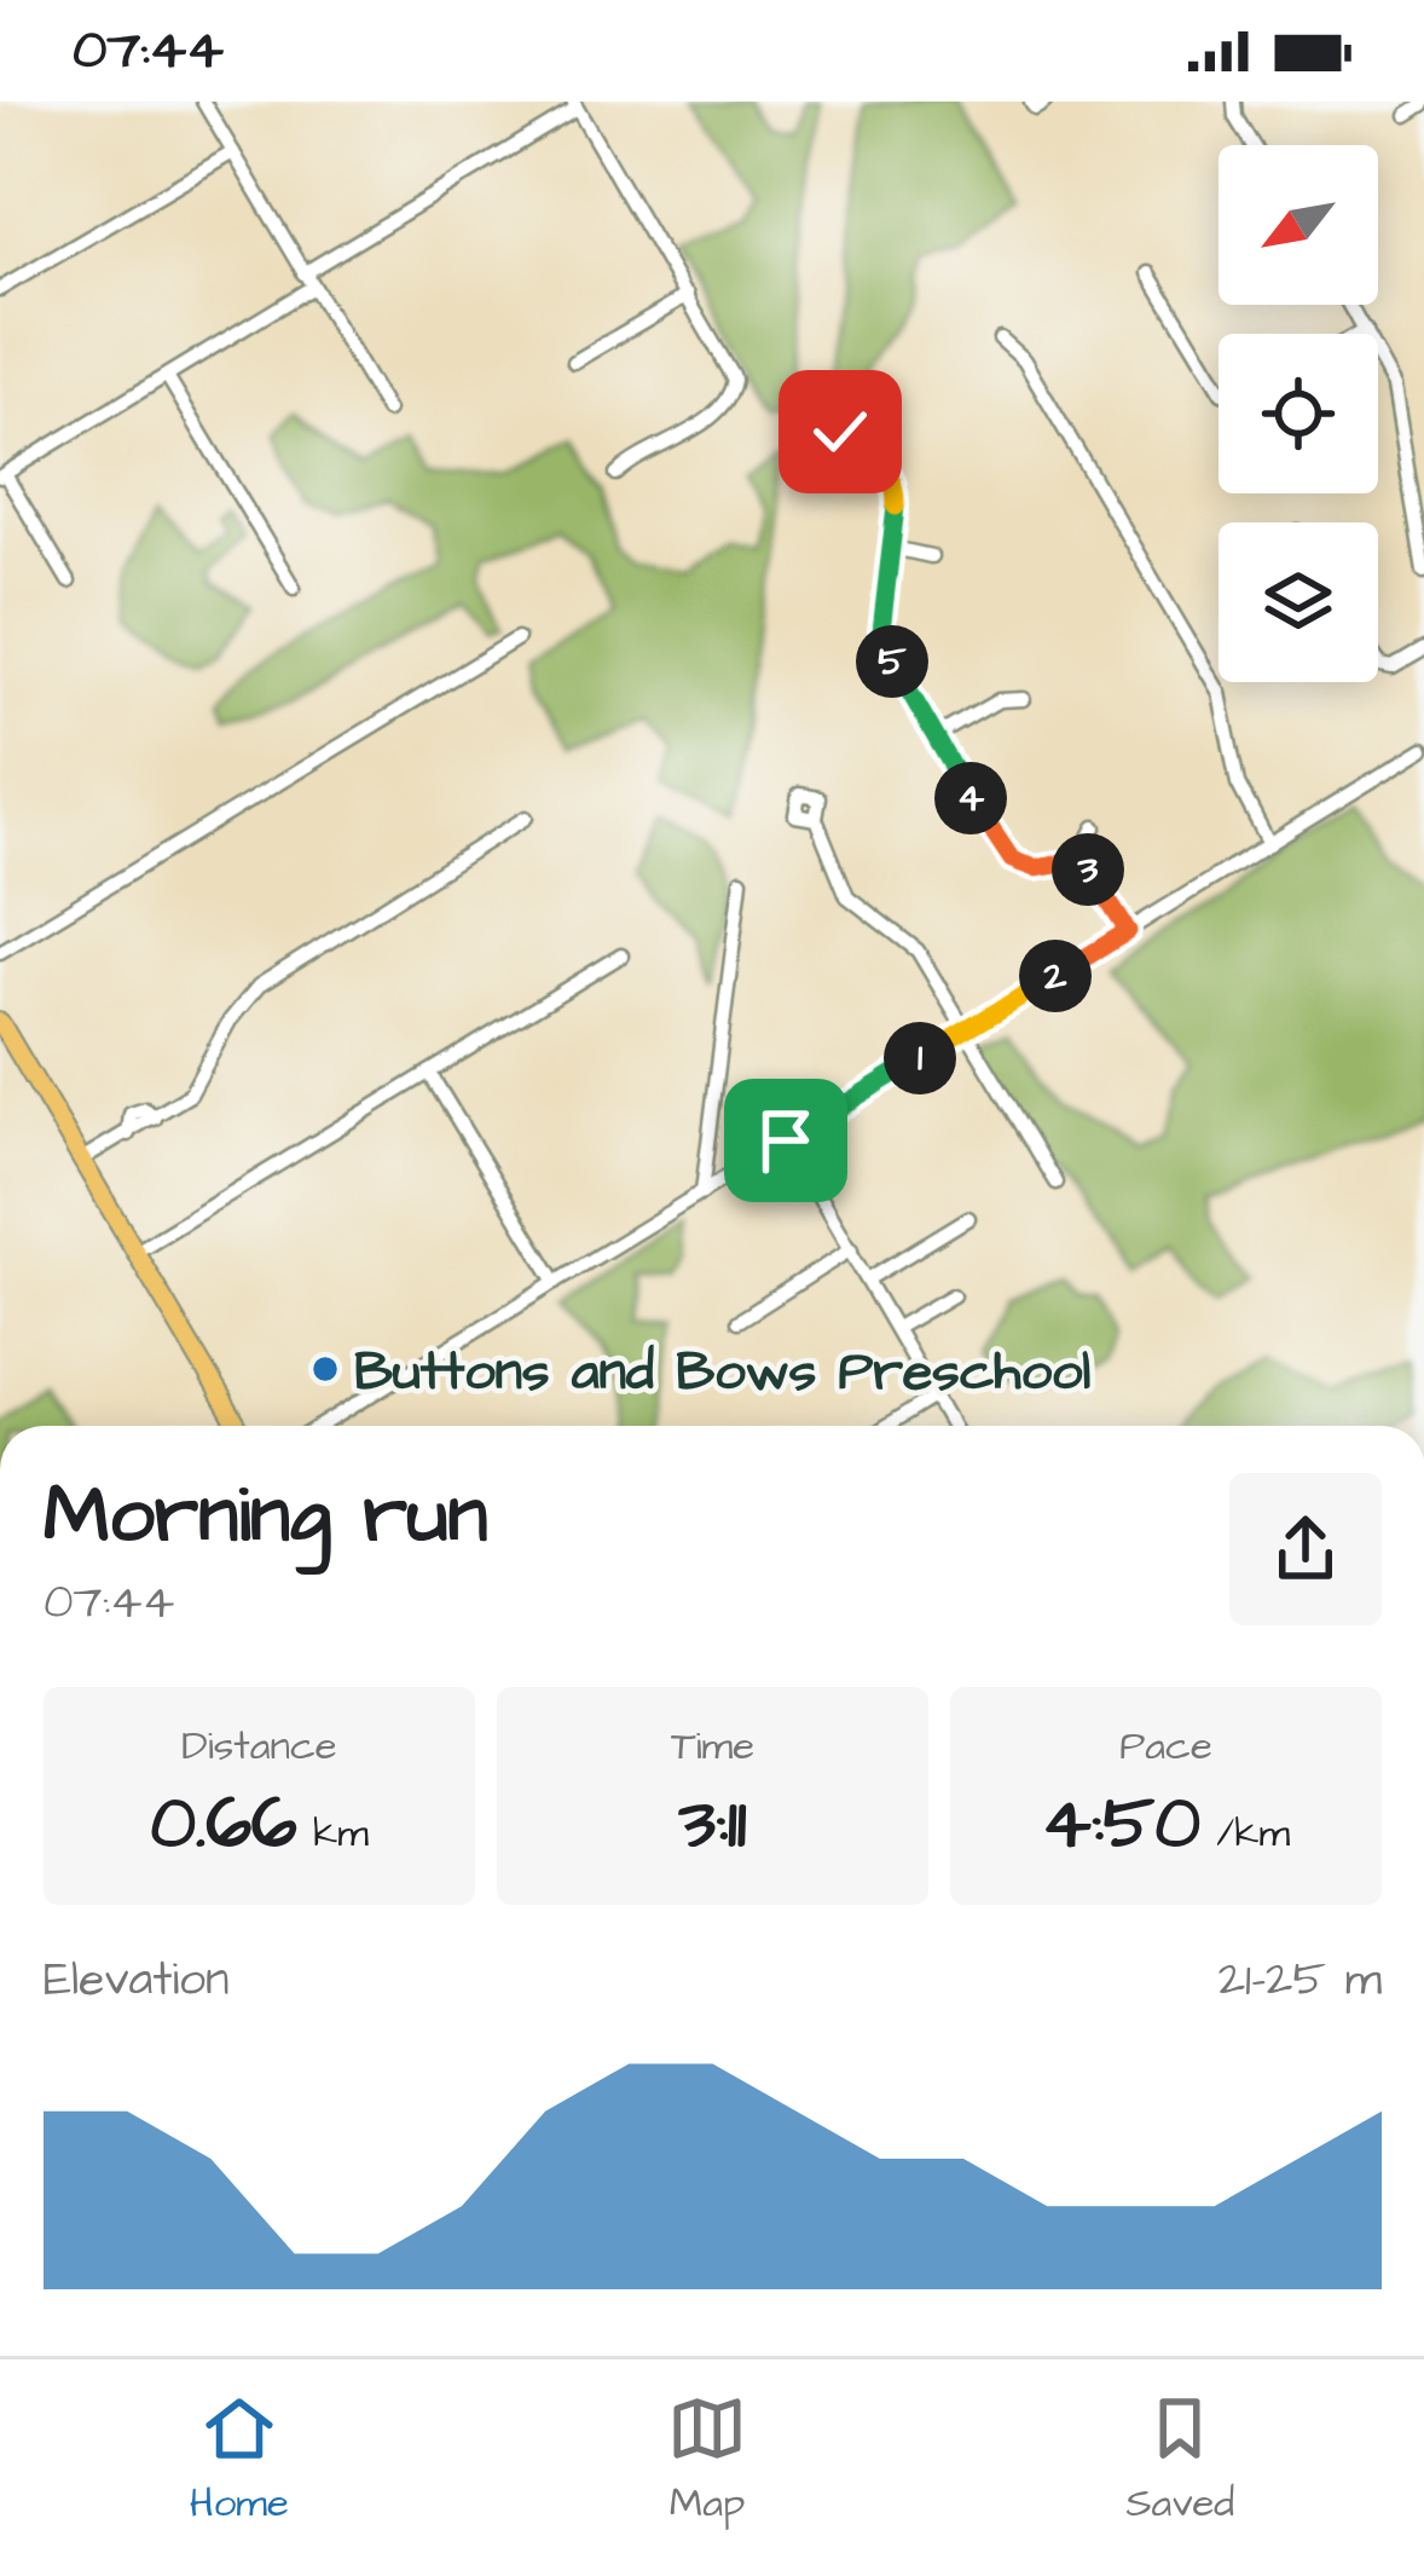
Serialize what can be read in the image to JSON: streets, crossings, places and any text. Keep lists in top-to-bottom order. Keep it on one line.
{"places":["Buttons and Bows Preschool"],"north":"bottom left","page":{"status":"07:44","pins":["5","4","3","2","1"],"heading":["Morning run","07:44"],"stats":[["Distance","0.66 km"],["Time","3:11"],["Pace","4:50 /km"]],"chart":["Elevation","21–25 m"],"tabs":["Home","Map","Saved"]}}
